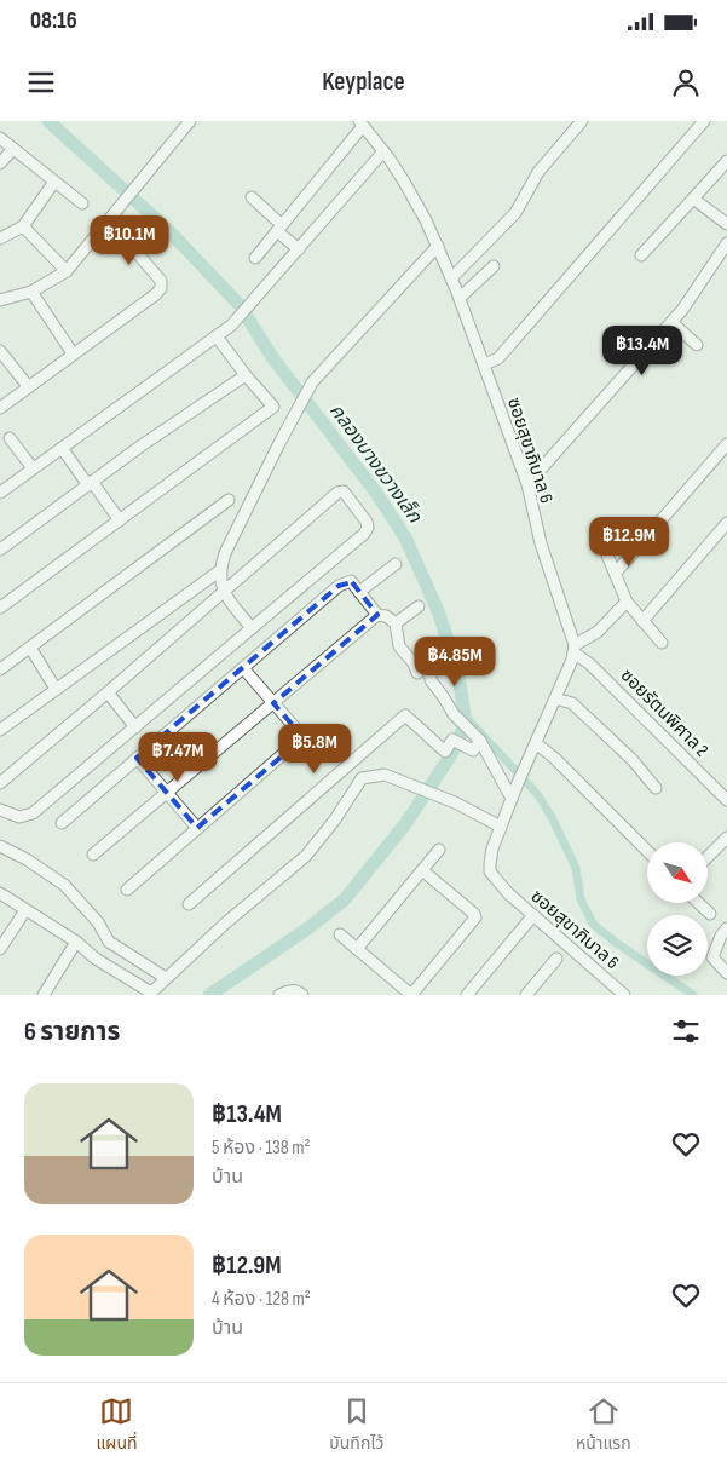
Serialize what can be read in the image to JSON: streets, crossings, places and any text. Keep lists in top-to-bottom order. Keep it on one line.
{"streets":{"street":["ซอยสุขาภิบาล 6","ซอยรัตนพิศาล 2"]},"crossings":[["ซอยสุขาภิบาล 6","ซอยรัตนพิศาล 2"]],"water":["คลองบางขวางเล็ก"],"north":"bottom right","page":{"status":"08:16","header":"Keyplace","price":["฿10.1M","฿13.4M","฿12.9M","฿4.85M","฿5.8M","฿7.47M"],"heading":"6 รายการ","list":[{"name":"฿13.4M","note":"5 ห้อง · 138 m² · บ้าน"},{"name":"฿12.9M","note":"4 ห้อง · 128 m² · บ้าน"}],"tabs":["แผนที่","บันทึกไว้","หน้าแรก"]}}
